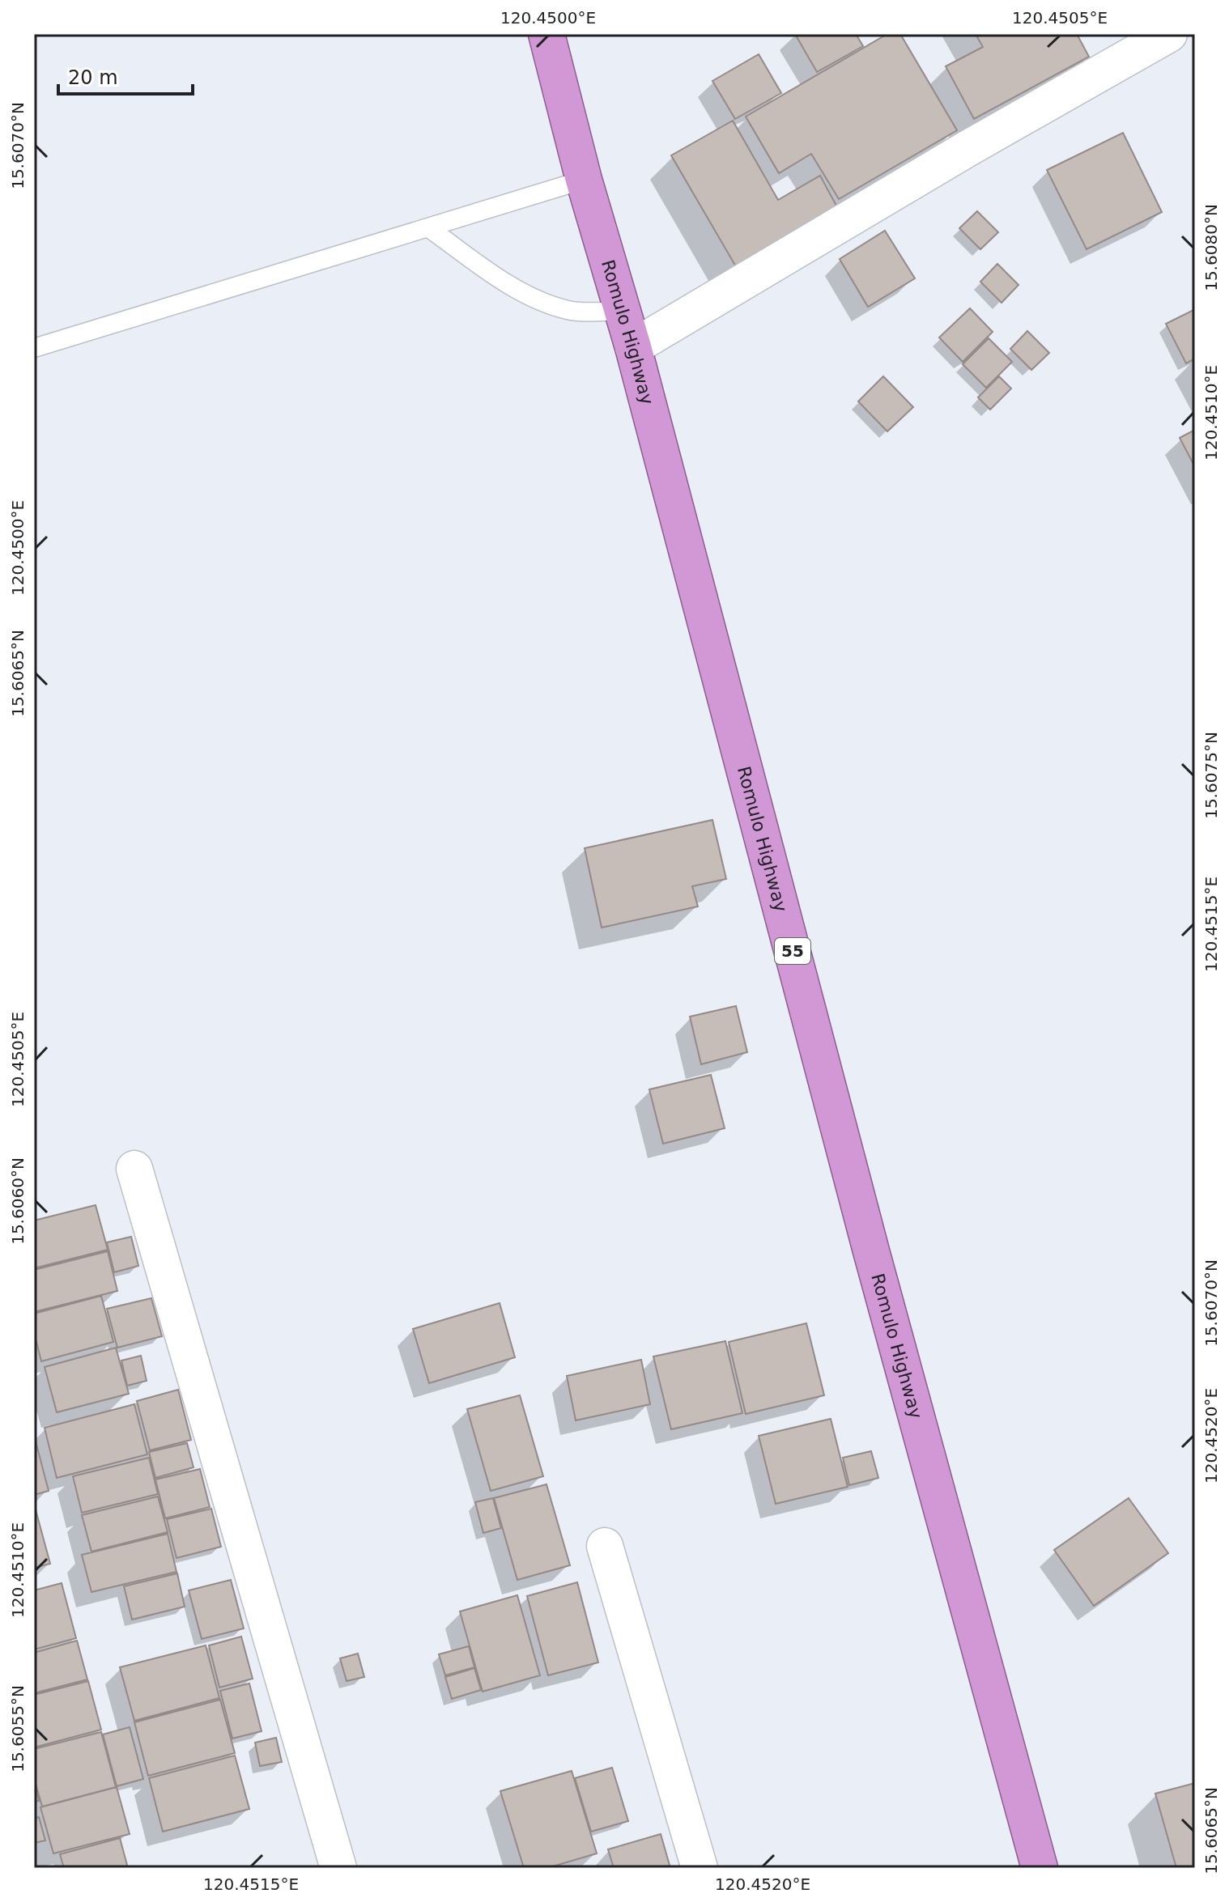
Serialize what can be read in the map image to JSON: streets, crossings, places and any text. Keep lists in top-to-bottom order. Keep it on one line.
{"streets":{"highway":["Romulo Highway","55"]},"scale_bar":"20 m","coordinates":["120.4500°E","120.4505°E","15.6070°N","15.6080°N","120.4510°E","15.6065°N","15.6075°N","120.4515°E","15.6060°N","120.4520°E","15.6055°N"]}
